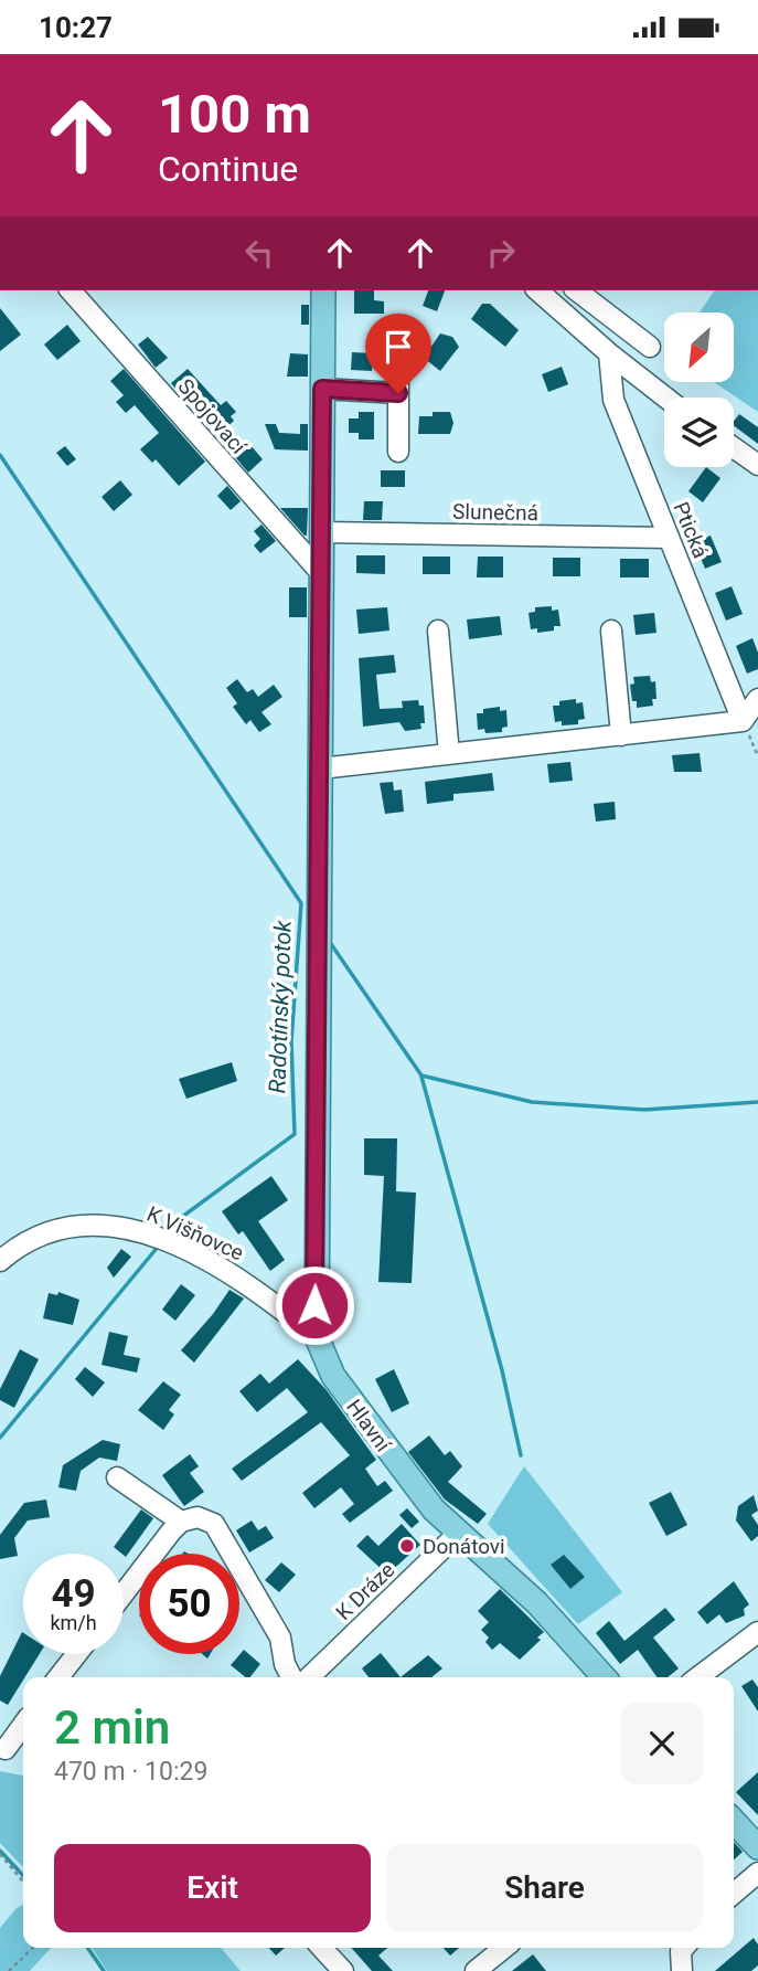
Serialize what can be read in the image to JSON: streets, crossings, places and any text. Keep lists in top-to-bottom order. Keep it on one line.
{"streets":{"main road":["Hlavní"],"street":["Spojovací","Slunečná","Ptická","K Višňovce","K Dráze"]},"crossings":[["Spojovací","Hlavní"],["Slunečná","Ptická"],["Slunečná","Hlavní"],["K Višňovce","Hlavní"],["Hlavní","K Dráze"]],"water":["Radotínský potok"],"places":["Donátovi"],"north":"bottom left","page":{"status":"10:27","turn":["100 m","Continue"],"speed":"49 km/h","limit":"50","heading":["2 min","470 m · 10:29"],"buttons":["Exit","Share"]}}
